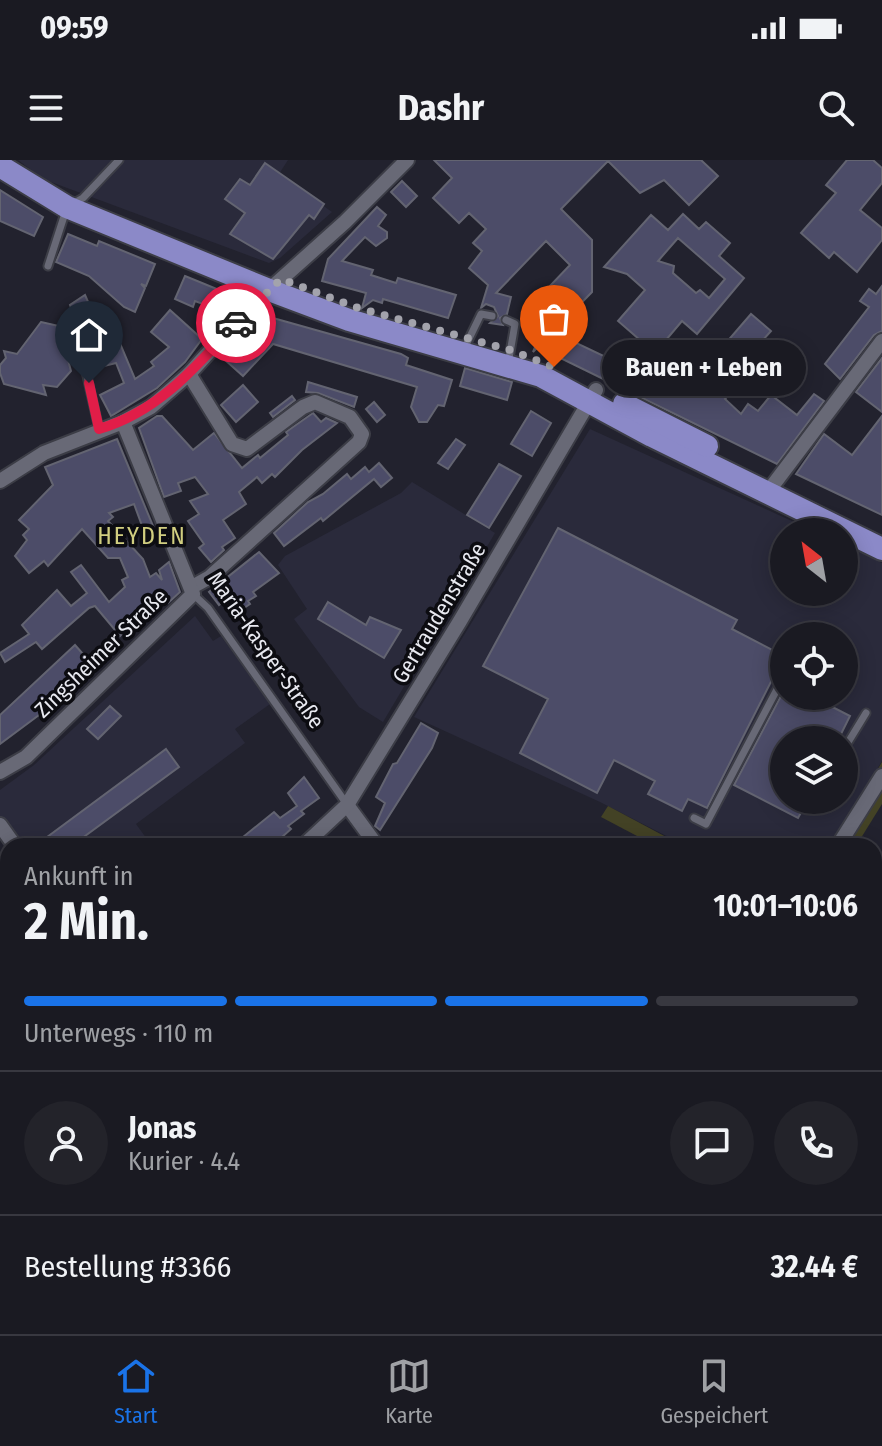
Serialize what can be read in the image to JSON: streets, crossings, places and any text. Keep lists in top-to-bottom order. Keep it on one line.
{"streets":{"street":["Gertraudenstraße","Maria-Kasper-Straße","Zingsheimer Straße"]},"crossings":[["Gertraudenstraße","Maria-Kasper-Straße"],["Maria-Kasper-Straße","Zingsheimer Straße"]],"districts":["HEYDEN"],"places":["Bauen + Leben"],"north":"top left","page":{"status":"09:59","header":"Dashr","bubble":"Bauen + Leben","heading":["2 Min.","Ankunft in","10:01–10:06"],"panel":["Jonas","Kurier · 4.4","Bestellung #3366","32.44 €"],"bar":"Unterwegs · 110 m","tabs":["Start","Karte","Gespeichert"]}}
